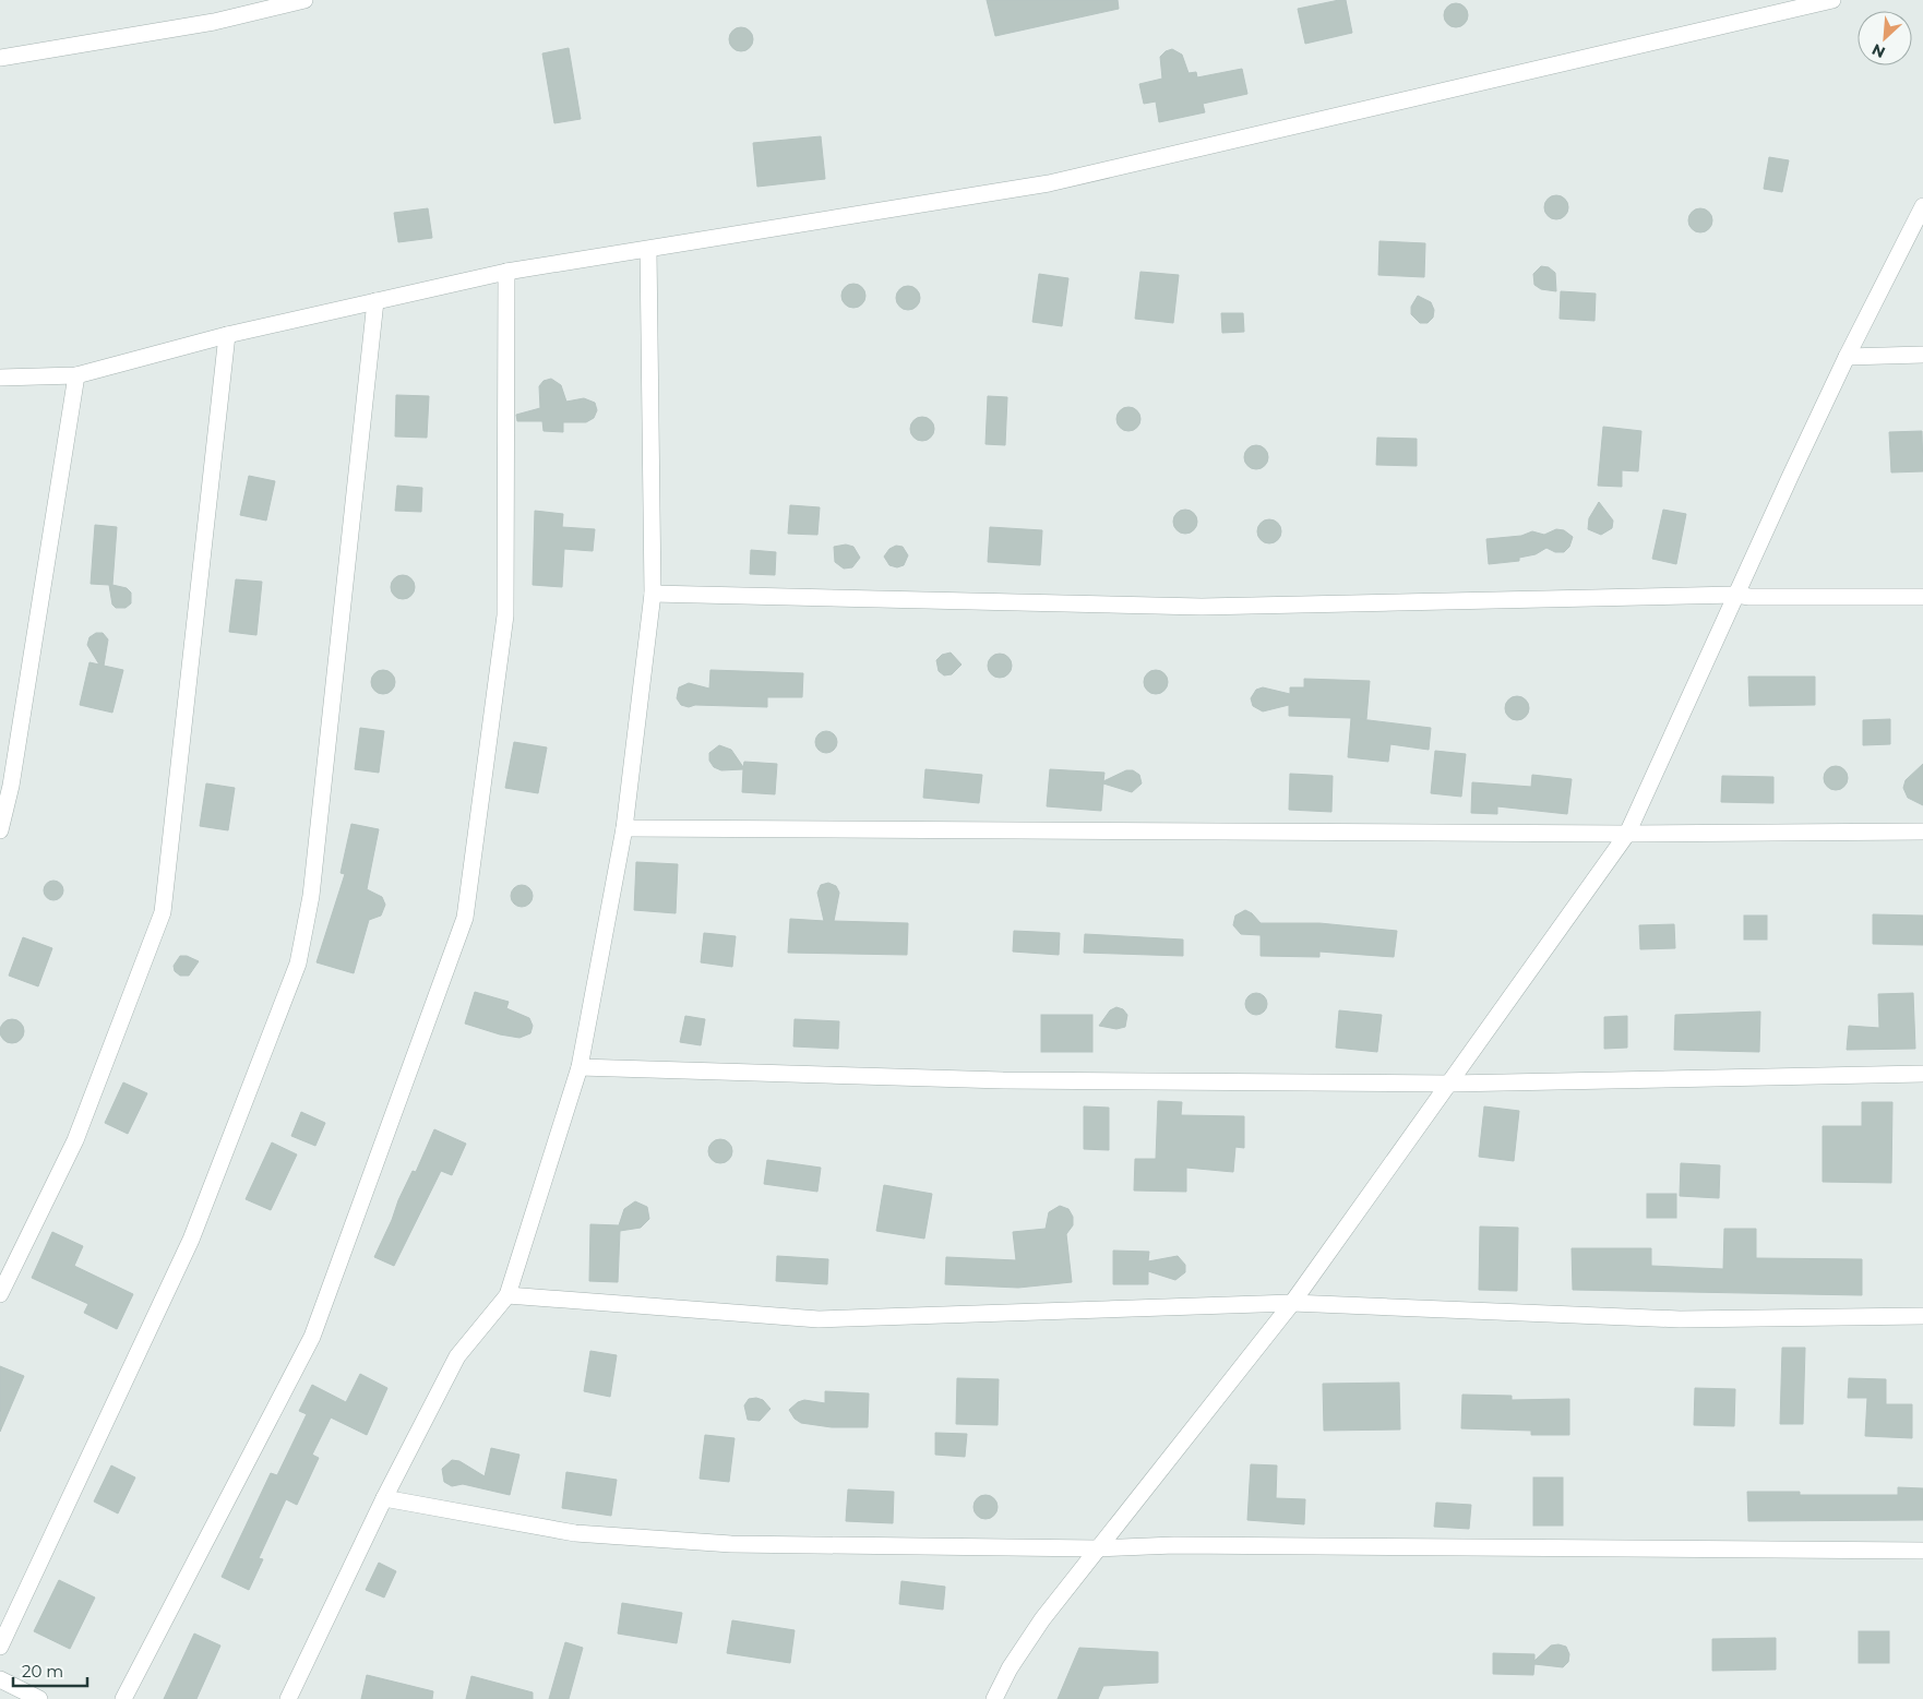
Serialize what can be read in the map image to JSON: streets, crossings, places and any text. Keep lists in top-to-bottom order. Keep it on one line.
{"scale_bar":"20 m","north":"bottom left"}
